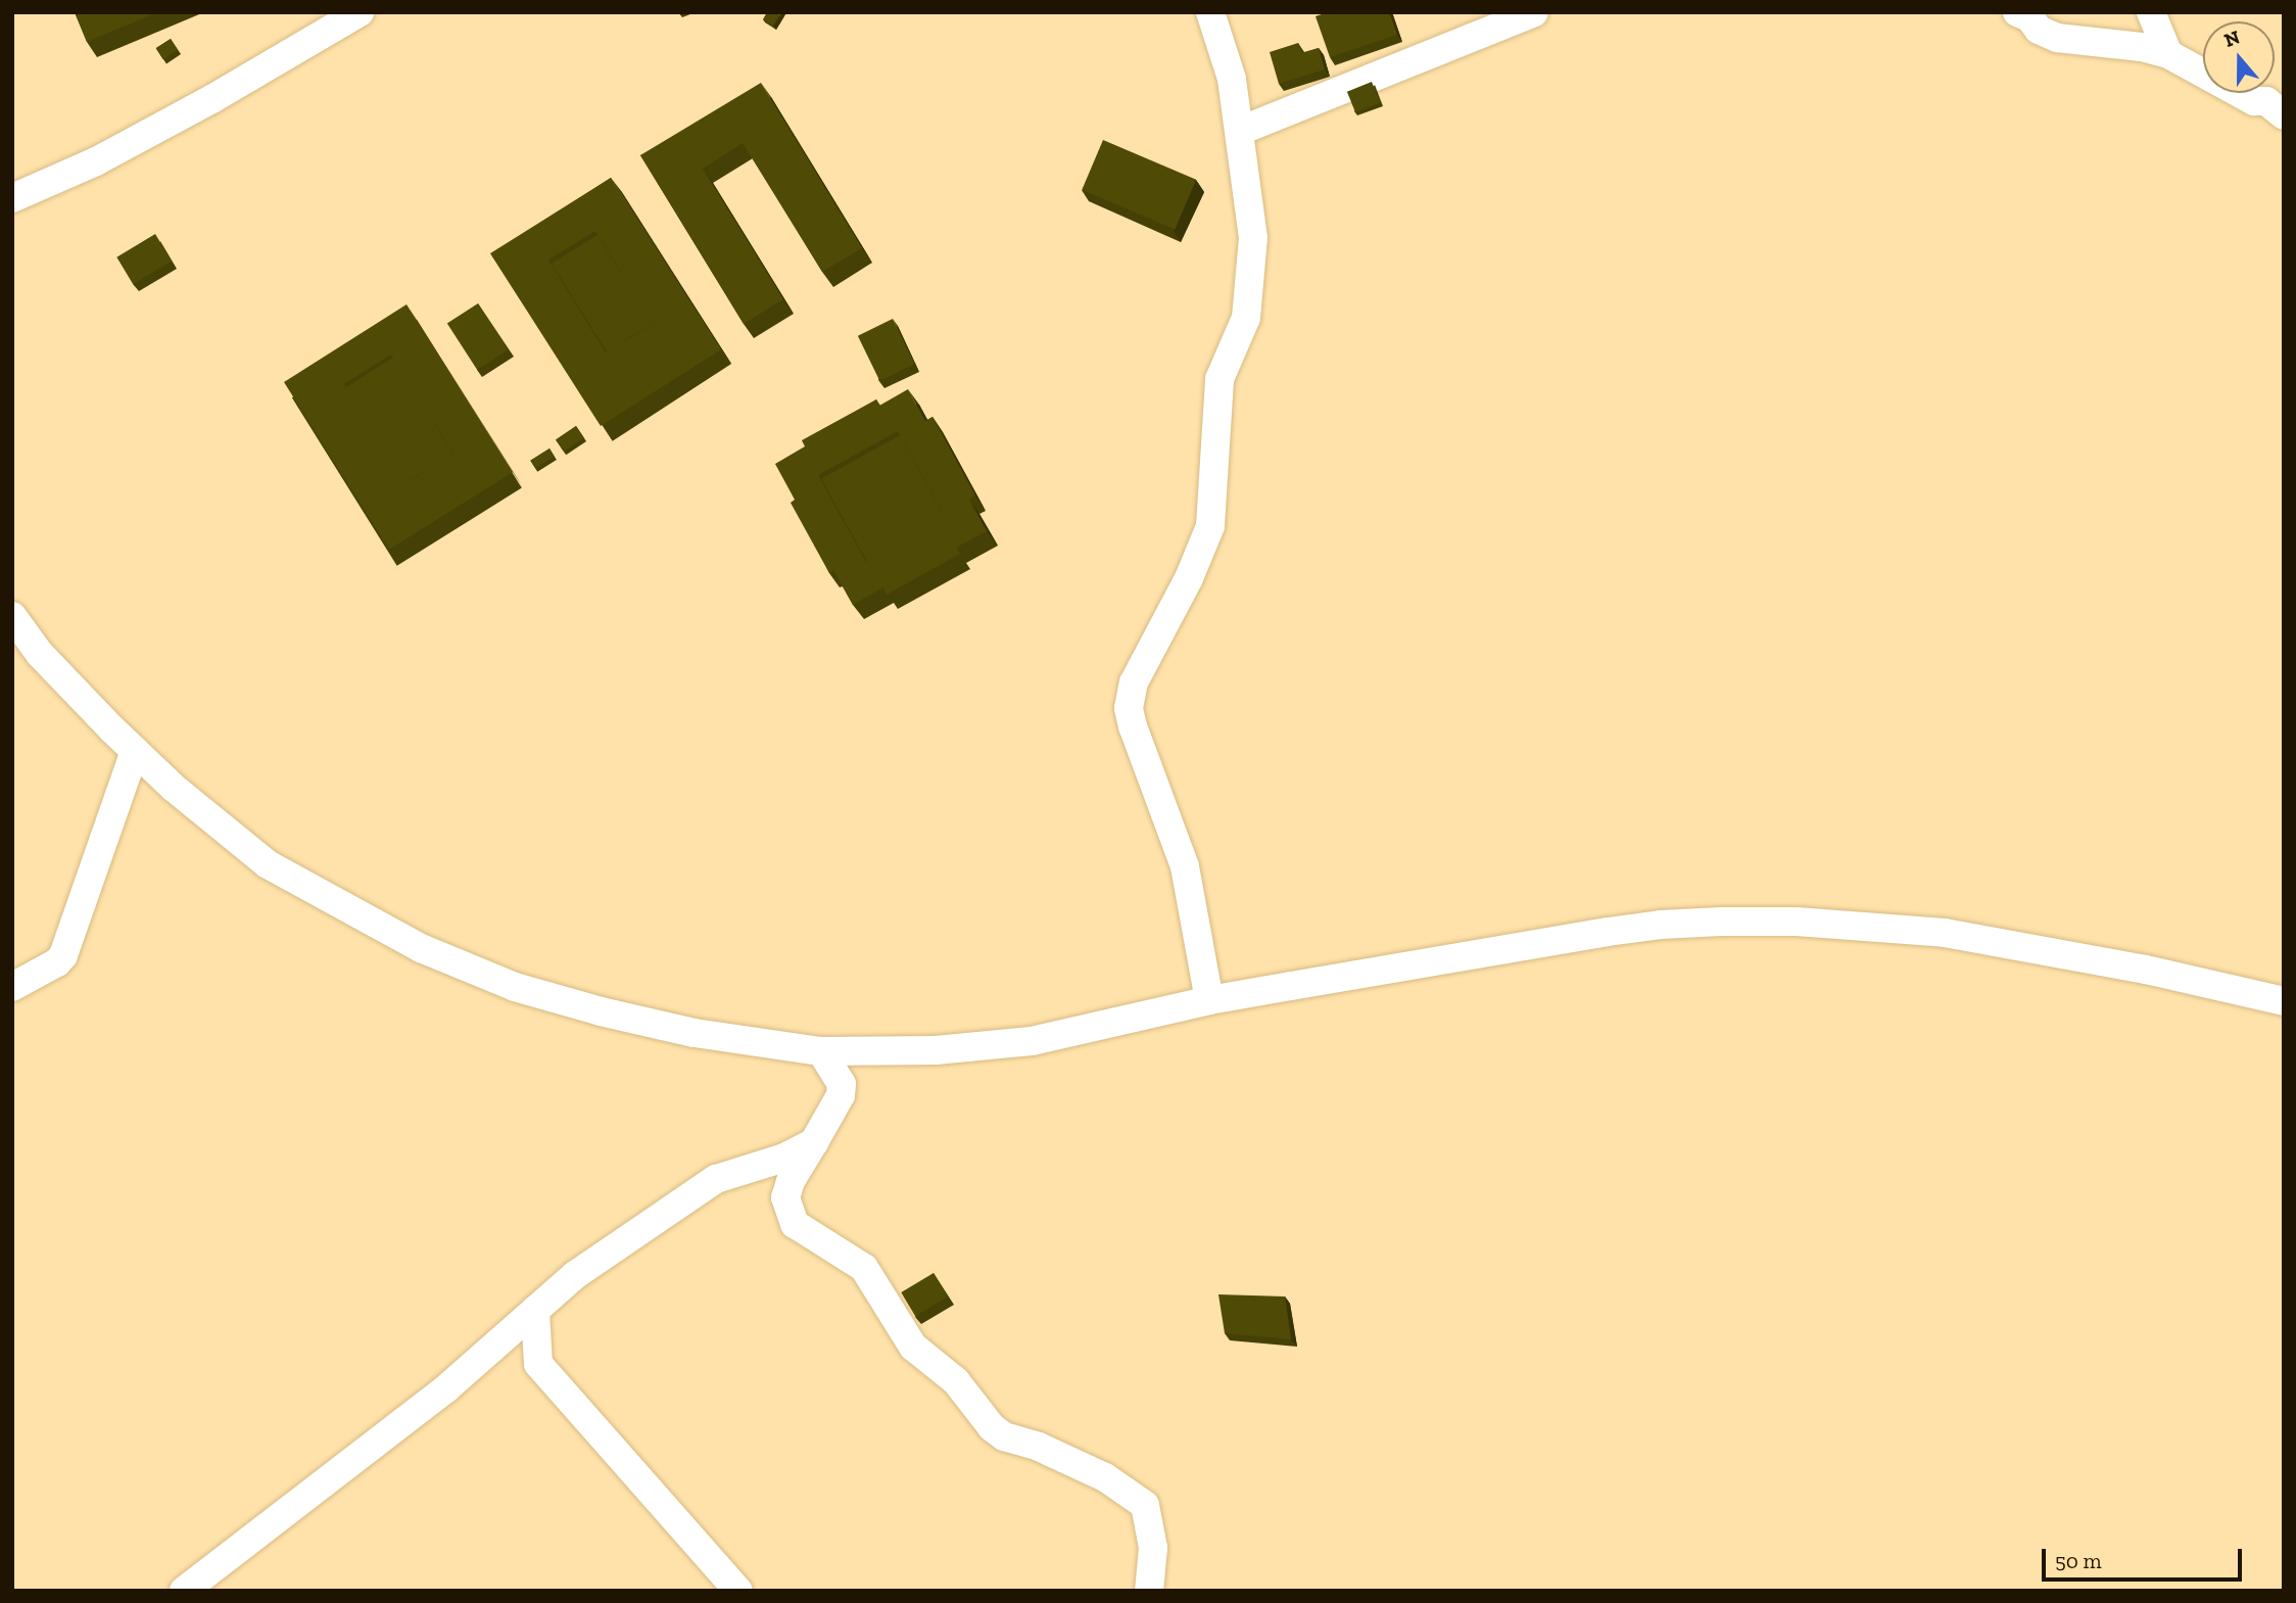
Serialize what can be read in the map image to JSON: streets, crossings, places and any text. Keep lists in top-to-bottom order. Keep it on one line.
{"scale_bar":"50 m","north":"top"}
